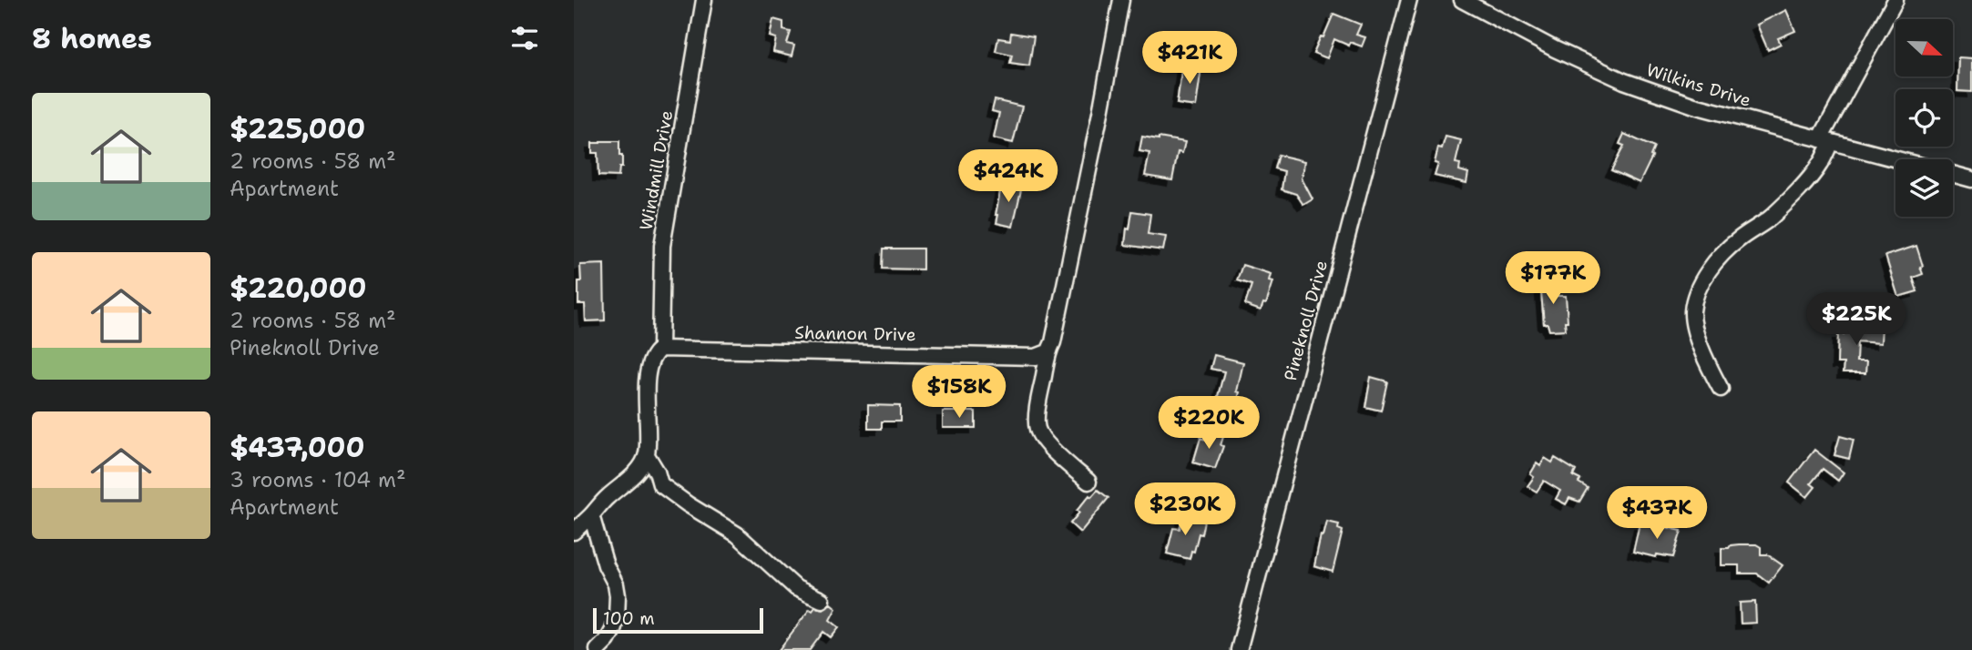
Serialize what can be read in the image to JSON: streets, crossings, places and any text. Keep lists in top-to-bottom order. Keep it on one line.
{"streets":{"street":["Wilkins Drive","Windmill Drive","Pineknoll Drive","Shannon Drive"]},"crossings":[["Windmill Drive","Shannon Drive"]],"scale_bar":"100 m","north":"right","page":{"heading":"8 homes","price":["$421K","$424K","$177K","$225K","$158K","$220K","$230K","$437K"],"list":[{"name":"$225,000","note":"2 rooms · 58 m² · Apartment"},{"name":"$220,000","note":"2 rooms · 58 m² · Pineknoll Drive"},{"name":"$437,000","note":"3 rooms · 104 m² · Apartment"}],"scale":"100 m"}}
